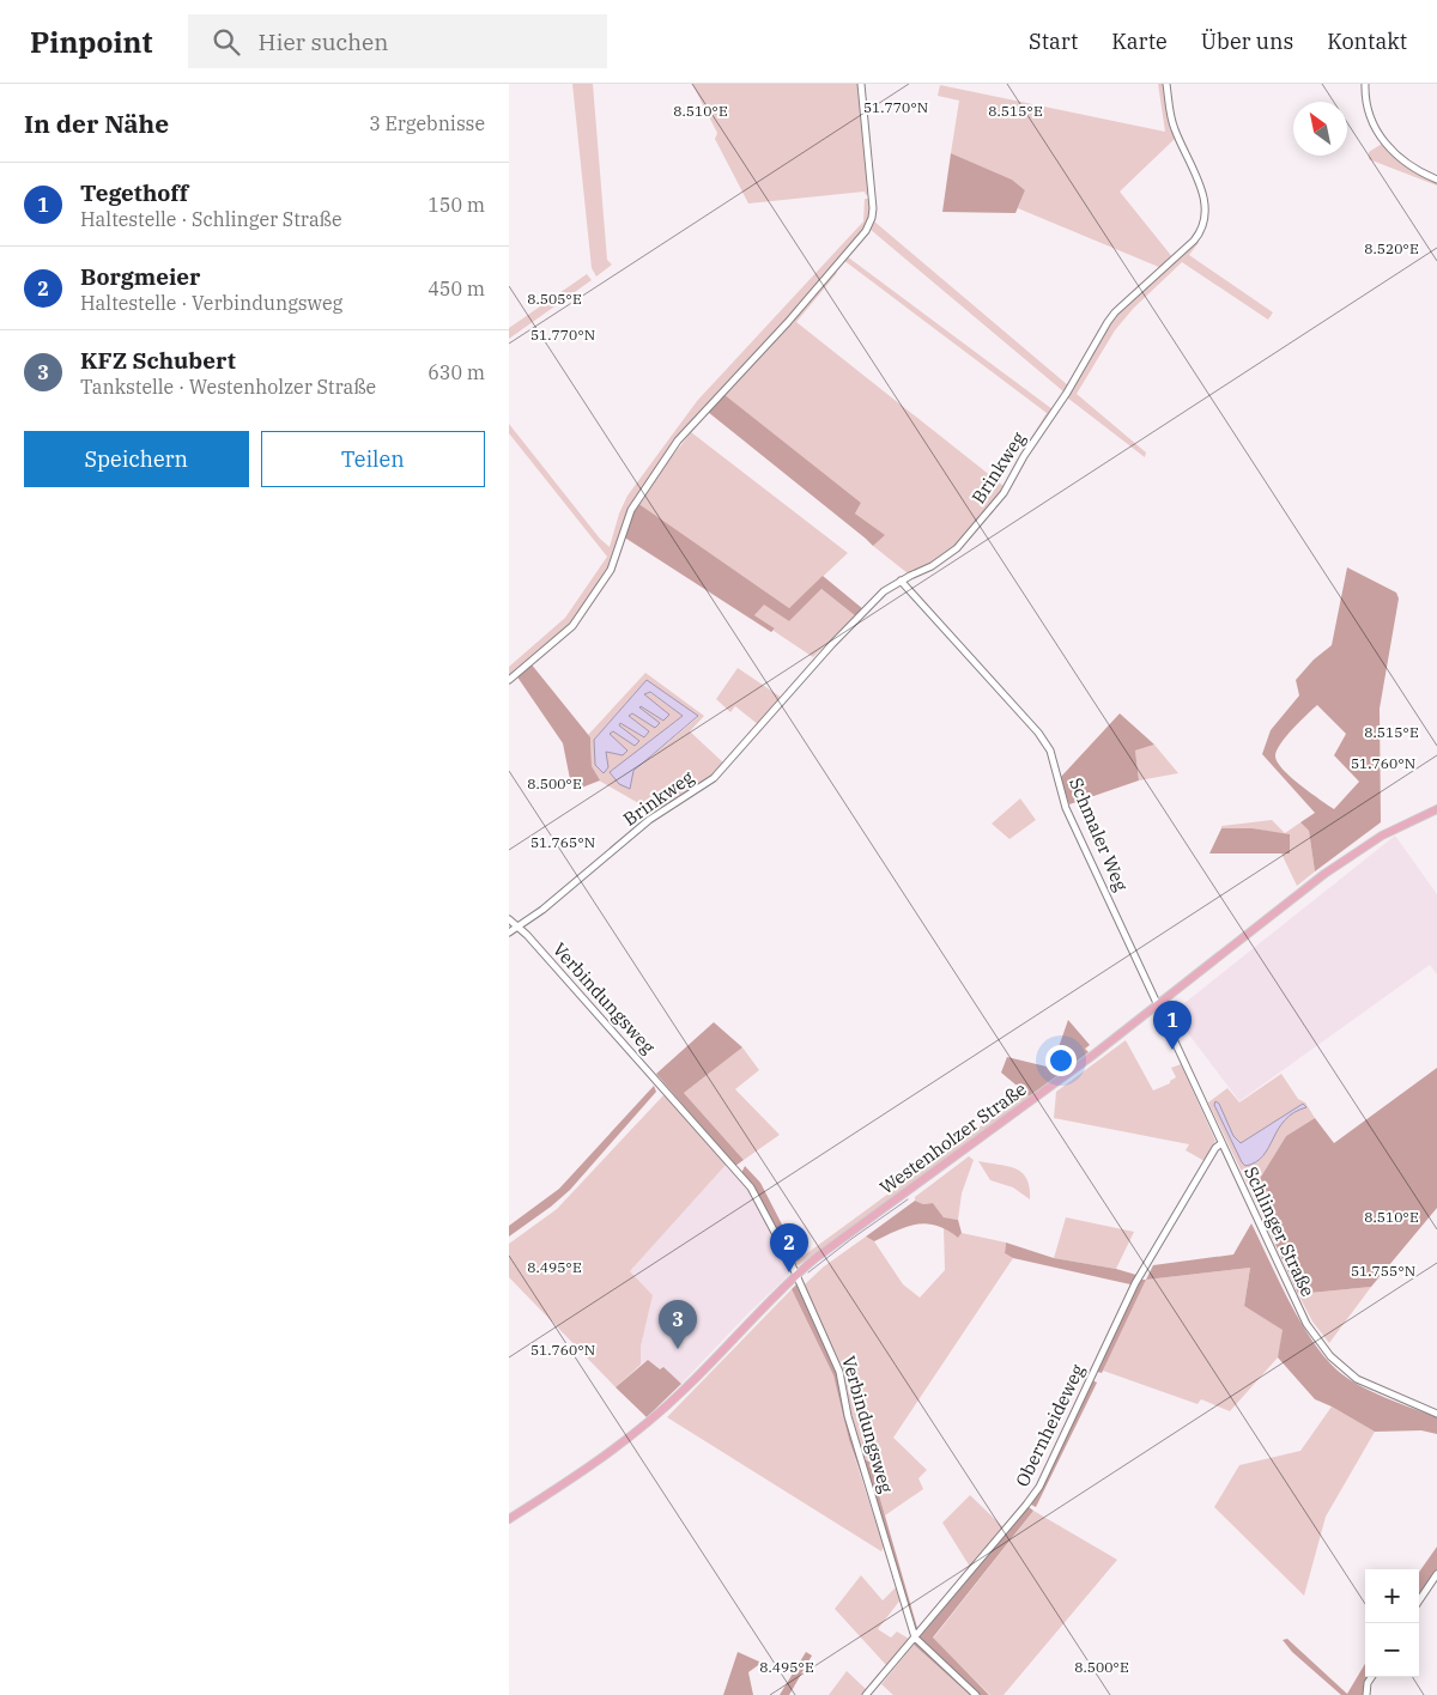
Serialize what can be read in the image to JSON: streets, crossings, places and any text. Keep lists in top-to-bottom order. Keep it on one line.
{"streets":{"main road":["Westenholzer Straße"],"street":["Brinkweg","Schmaler Weg","Verbindungsweg","Schlinger Straße","Obernheideweg"]},"crossings":[["Brinkweg","Schmaler Weg"],["Brinkweg","Verbindungsweg"],["Schmaler Weg","Westenholzer Straße"],["Schmaler Weg","Schlinger Straße"],["Verbindungsweg","Westenholzer Straße"],["Verbindungsweg","Obernheideweg"],["Westenholzer Straße","Schlinger Straße"],["Schlinger Straße","Obernheideweg"]],"north":"top left","page":{"header":"Pinpoint","search":"Hier suchen","nav":["Start","Karte","Über uns","Kontakt"],"heading":["In der Nähe","3 Ergebnisse"],"list":[{"mark":"1","name":"Tegethoff","note":"Haltestelle · Schlinger Straße","value":"150 m"},{"mark":"2","name":"Borgmeier","note":"Haltestelle · Verbindungsweg","value":"450 m"},{"mark":"3","name":"KFZ Schubert","note":"Tankstelle · Westenholzer Straße","value":"630 m"}],"buttons":["Speichern","Teilen"],"pins":["1","2","3"],"map_buttons":["+","−"]},"coordinates":["51.770°N","8.515°E","8.510°E","8.520°E","8.505°E","51.760°N","8.500°E","51.765°N","8.495°E","51.755°N"]}
